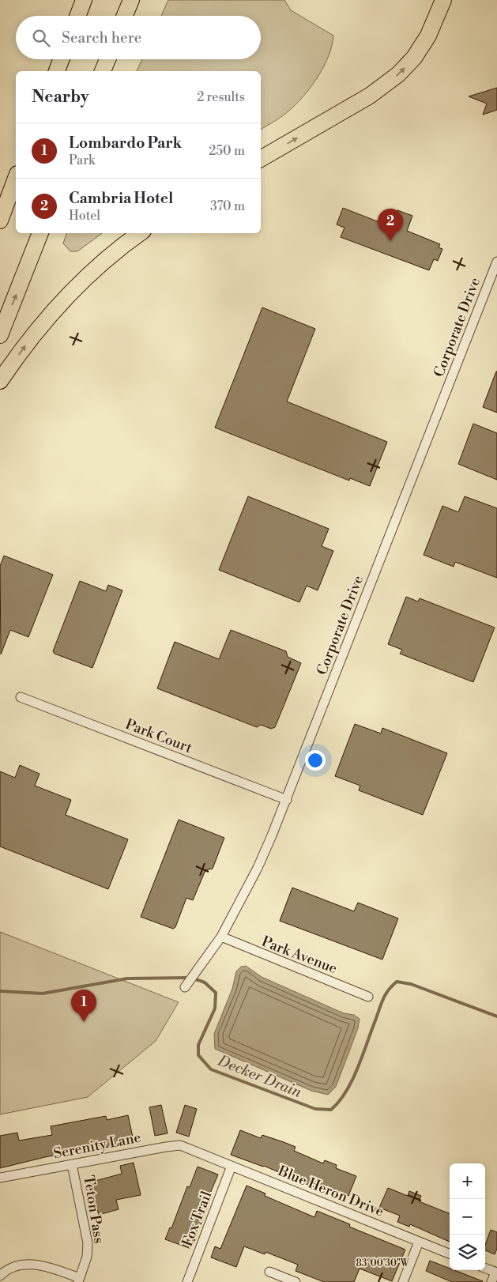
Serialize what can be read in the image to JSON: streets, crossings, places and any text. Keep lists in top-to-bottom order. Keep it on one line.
{"streets":{"street":["Corporate Drive","Park Court","Park Avenue","Serenity Lane","Blue Heron Drive","Teton Pass","Fox Trail"]},"crossings":[["Corporate Drive","Park Court"],["Corporate Drive","Park Avenue"],["Serenity Lane","Blue Heron Drive"],["Serenity Lane","Teton Pass"],["Blue Heron Drive","Fox Trail"]],"water":["Decker Drain"],"page":{"search":"Search here","heading":["Nearby","2 results"],"list":[{"mark":"1","name":"Lombardo Park","note":"Park","value":"250 m"},{"mark":"2","name":"Cambria Hotel","note":"Hotel","value":"370 m"}],"pins":["2","1"],"map_buttons":["+","−"]},"coordinates":["83°00'30\"W"]}
